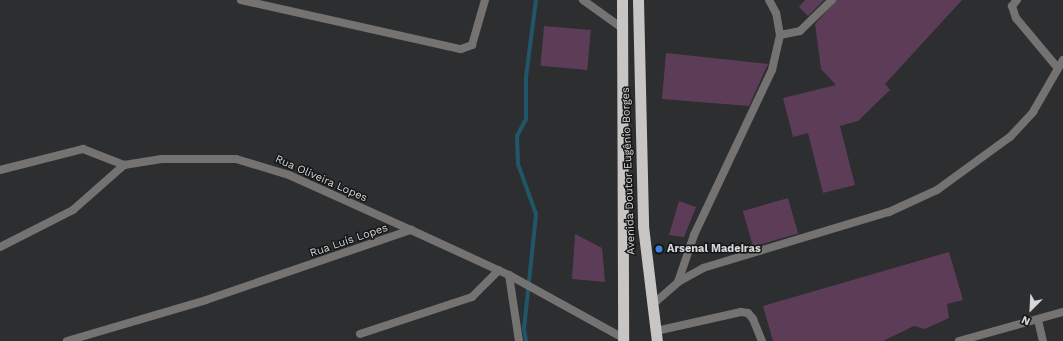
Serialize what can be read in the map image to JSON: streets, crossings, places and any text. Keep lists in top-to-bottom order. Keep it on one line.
{"streets":{"highway":["Avenida Doutor Eugênio Borges"],"street":["Rua Oliveira Lopes","Rua Luís Lopes"]},"crossings":[["Rua Oliveira Lopes","Rua Luís Lopes"]],"places":["Arsenal Madeiras"],"north":"bottom left"}
